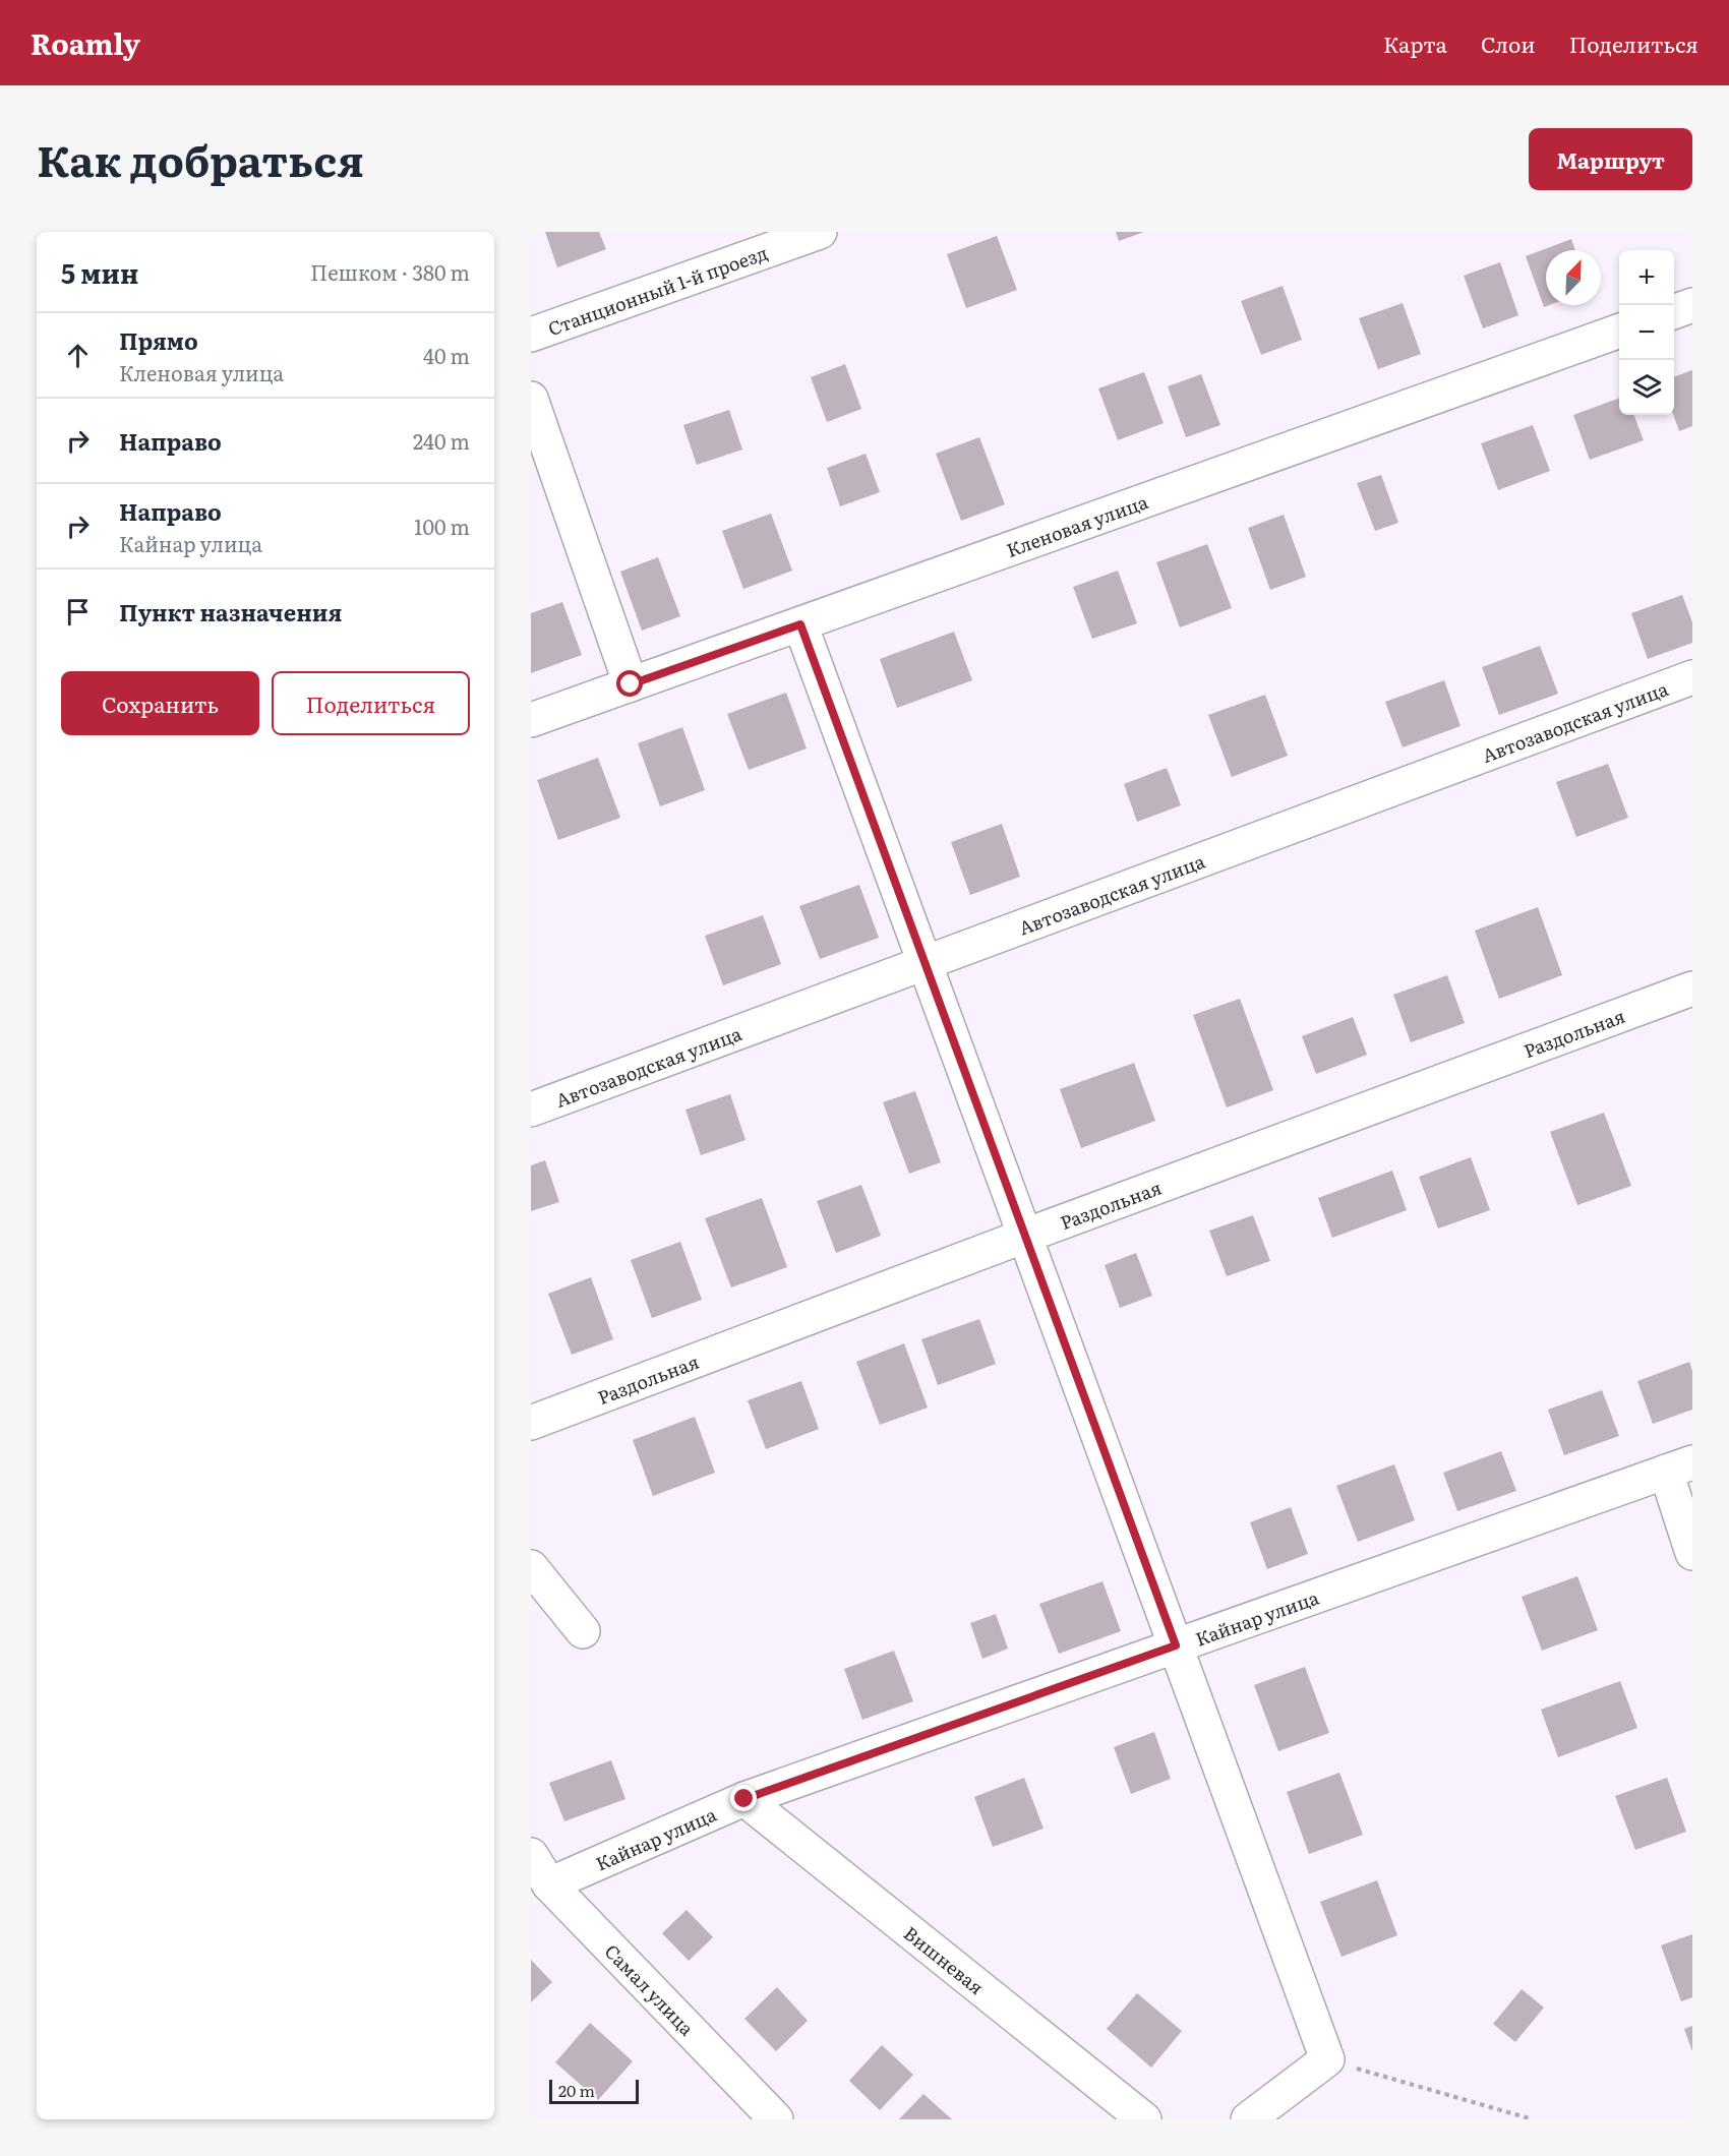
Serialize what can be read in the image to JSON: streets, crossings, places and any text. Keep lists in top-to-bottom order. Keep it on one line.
{"streets":{"street":["Станционный 1-й проезд","Кленовая улица","Автозаводская улица","Раздольная","Кайнар улица","Вишневая","Самал улица"]},"crossings":[["Кайнар улица","Вишневая"],["Кайнар улица","Самал улица"]],"scale_bar":"20 m","north":"top right","page":{"header":"Roamly","nav":["Карта","Слои","Поделиться"],"title":"Как добраться","buttons":["Маршрут",["Сохранить","Поделиться"]],"heading":["5 мин","Пешком · 380 m"],"map_buttons":["+","−"],"list":[["Прямо","Кленовая улица","40 m"],["Направо","240 m"],["Направо","Кайнар улица","100 m"],"Пункт назначения"],"scale":"20 m"}}
